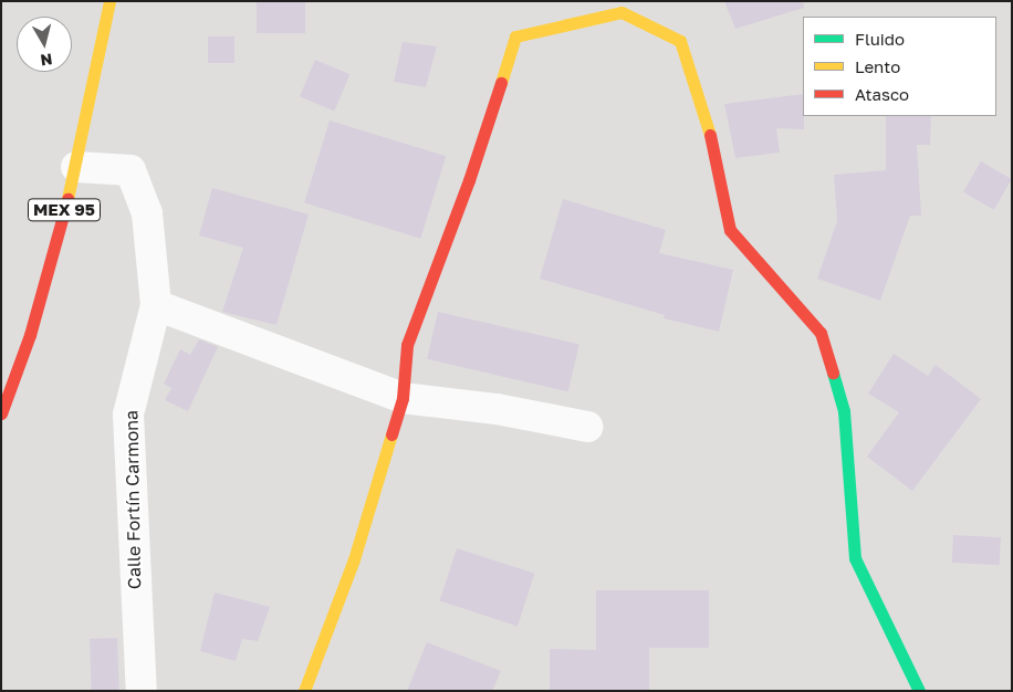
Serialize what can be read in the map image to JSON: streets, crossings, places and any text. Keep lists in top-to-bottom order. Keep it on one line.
{"streets":{"street":["MEX 95","Calle Fortín Carmona"]},"crossings":[["MEX 95","Calle Fortín Carmona"]],"legend":["Fluido","Lento","Atasco"],"north":"bottom"}
